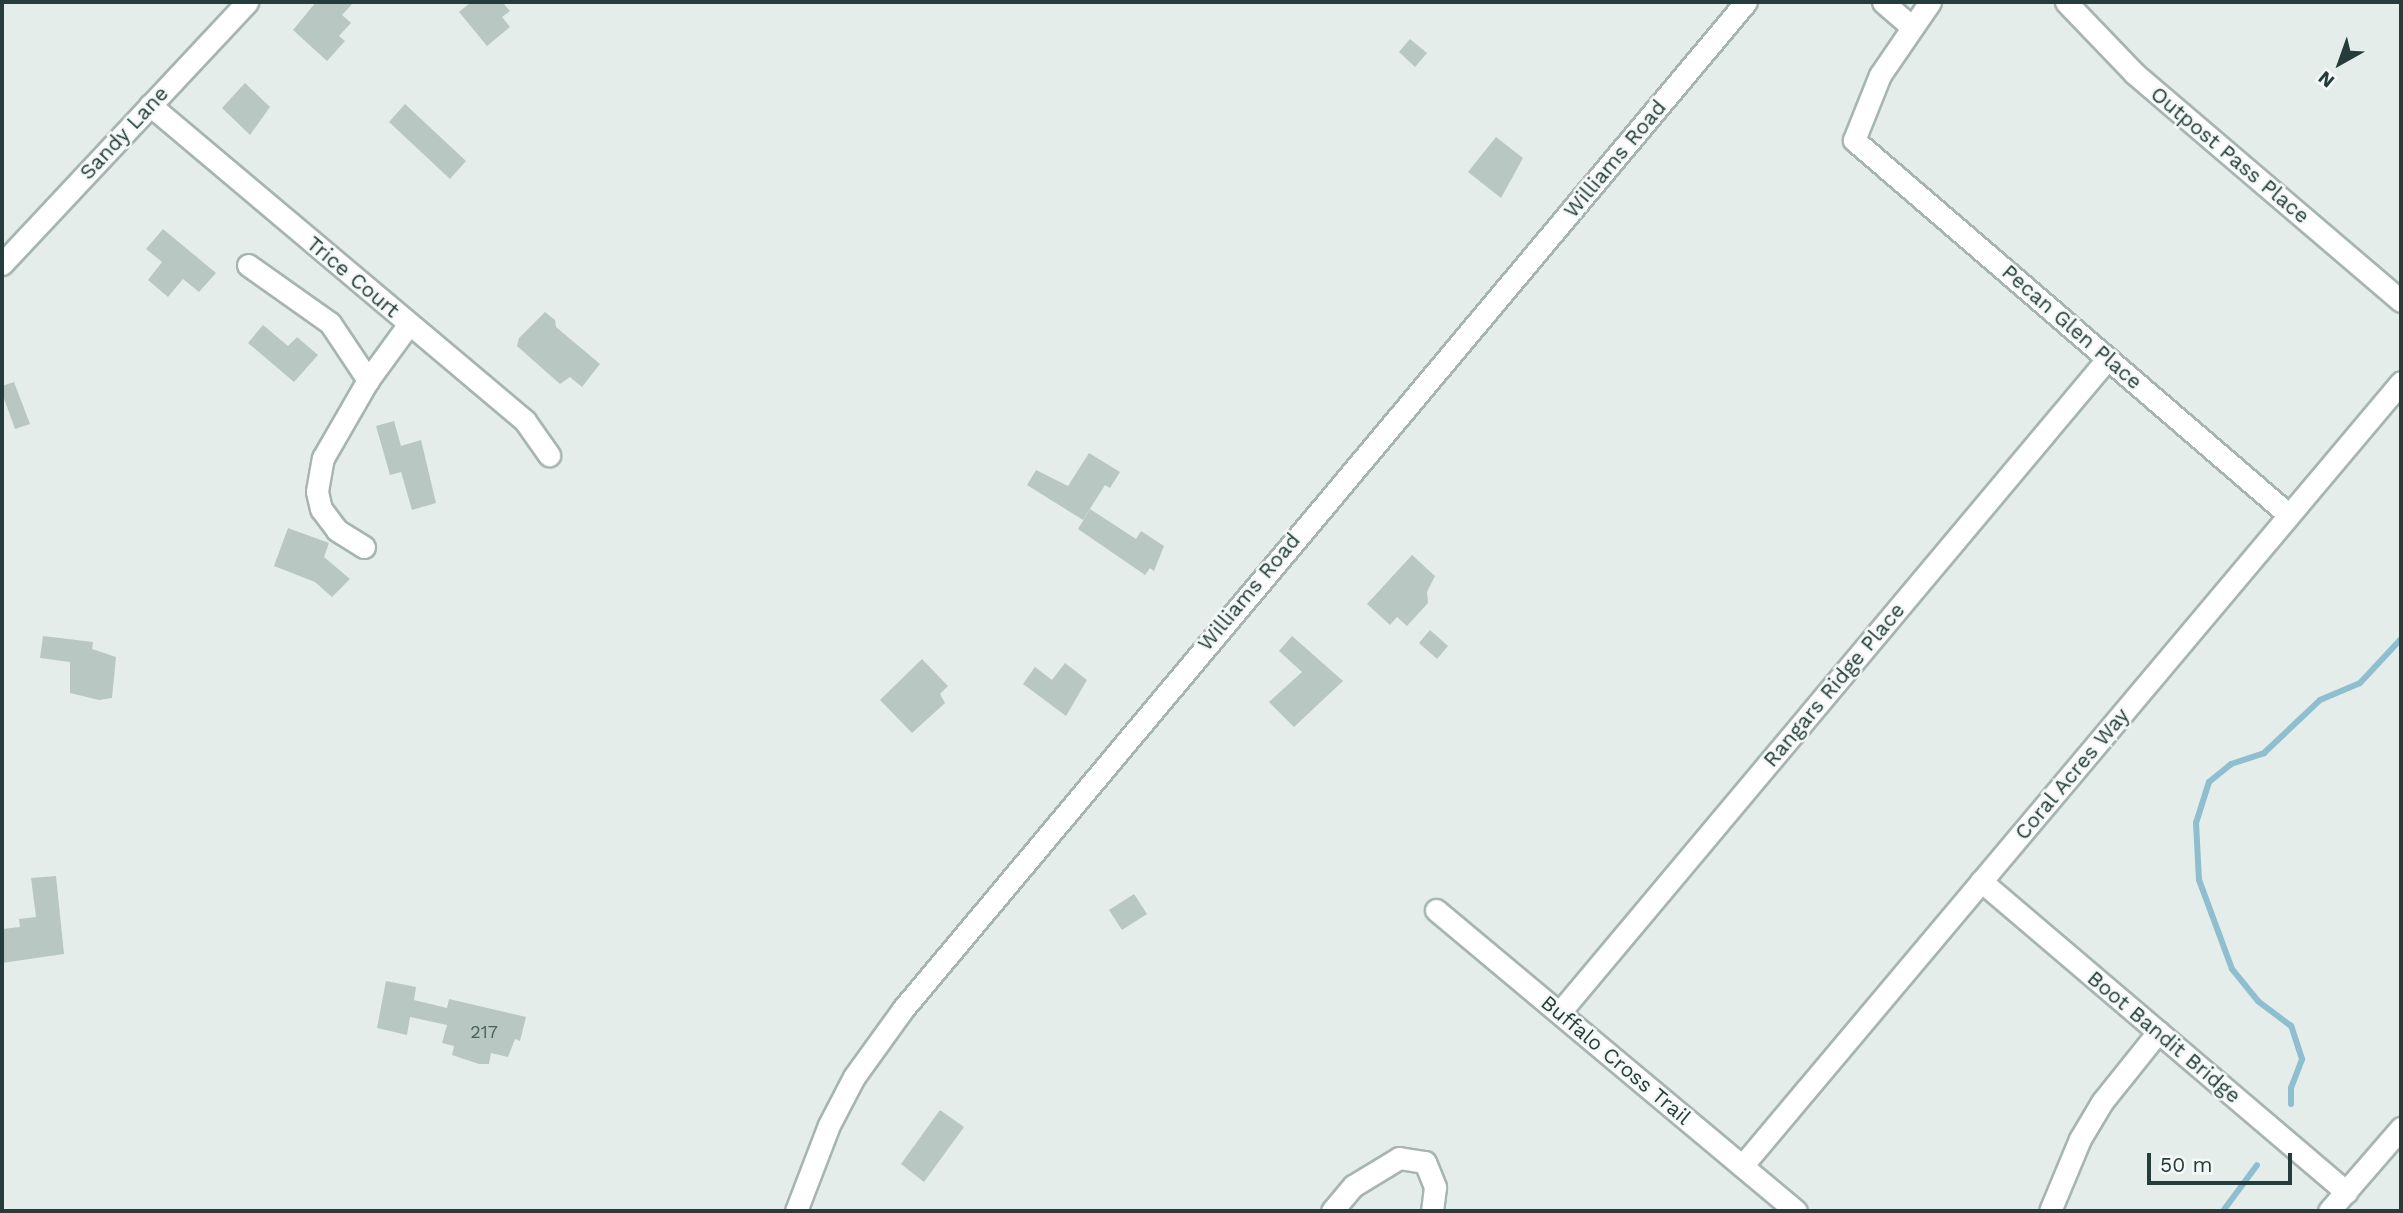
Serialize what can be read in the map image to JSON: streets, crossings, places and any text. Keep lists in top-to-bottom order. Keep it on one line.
{"streets":{"street":["Sandy Lane","Outpost Pass Place","Williams Road","Trice Court","Pecan Glen Place","Rangars Ridge Place","Coral Acres Way","Boot Bandit Bridge","Buffalo Cross Trail"]},"crossings":[["Sandy Lane","Trice Court"],["Pecan Glen Place","Rangars Ridge Place"],["Pecan Glen Place","Coral Acres Way"],["Rangars Ridge Place","Buffalo Cross Trail"],["Coral Acres Way","Boot Bandit Bridge"],["Coral Acres Way","Buffalo Cross Trail"]],"house_numbers":["217"],"scale_bar":"50 m","north":"bottom left"}
